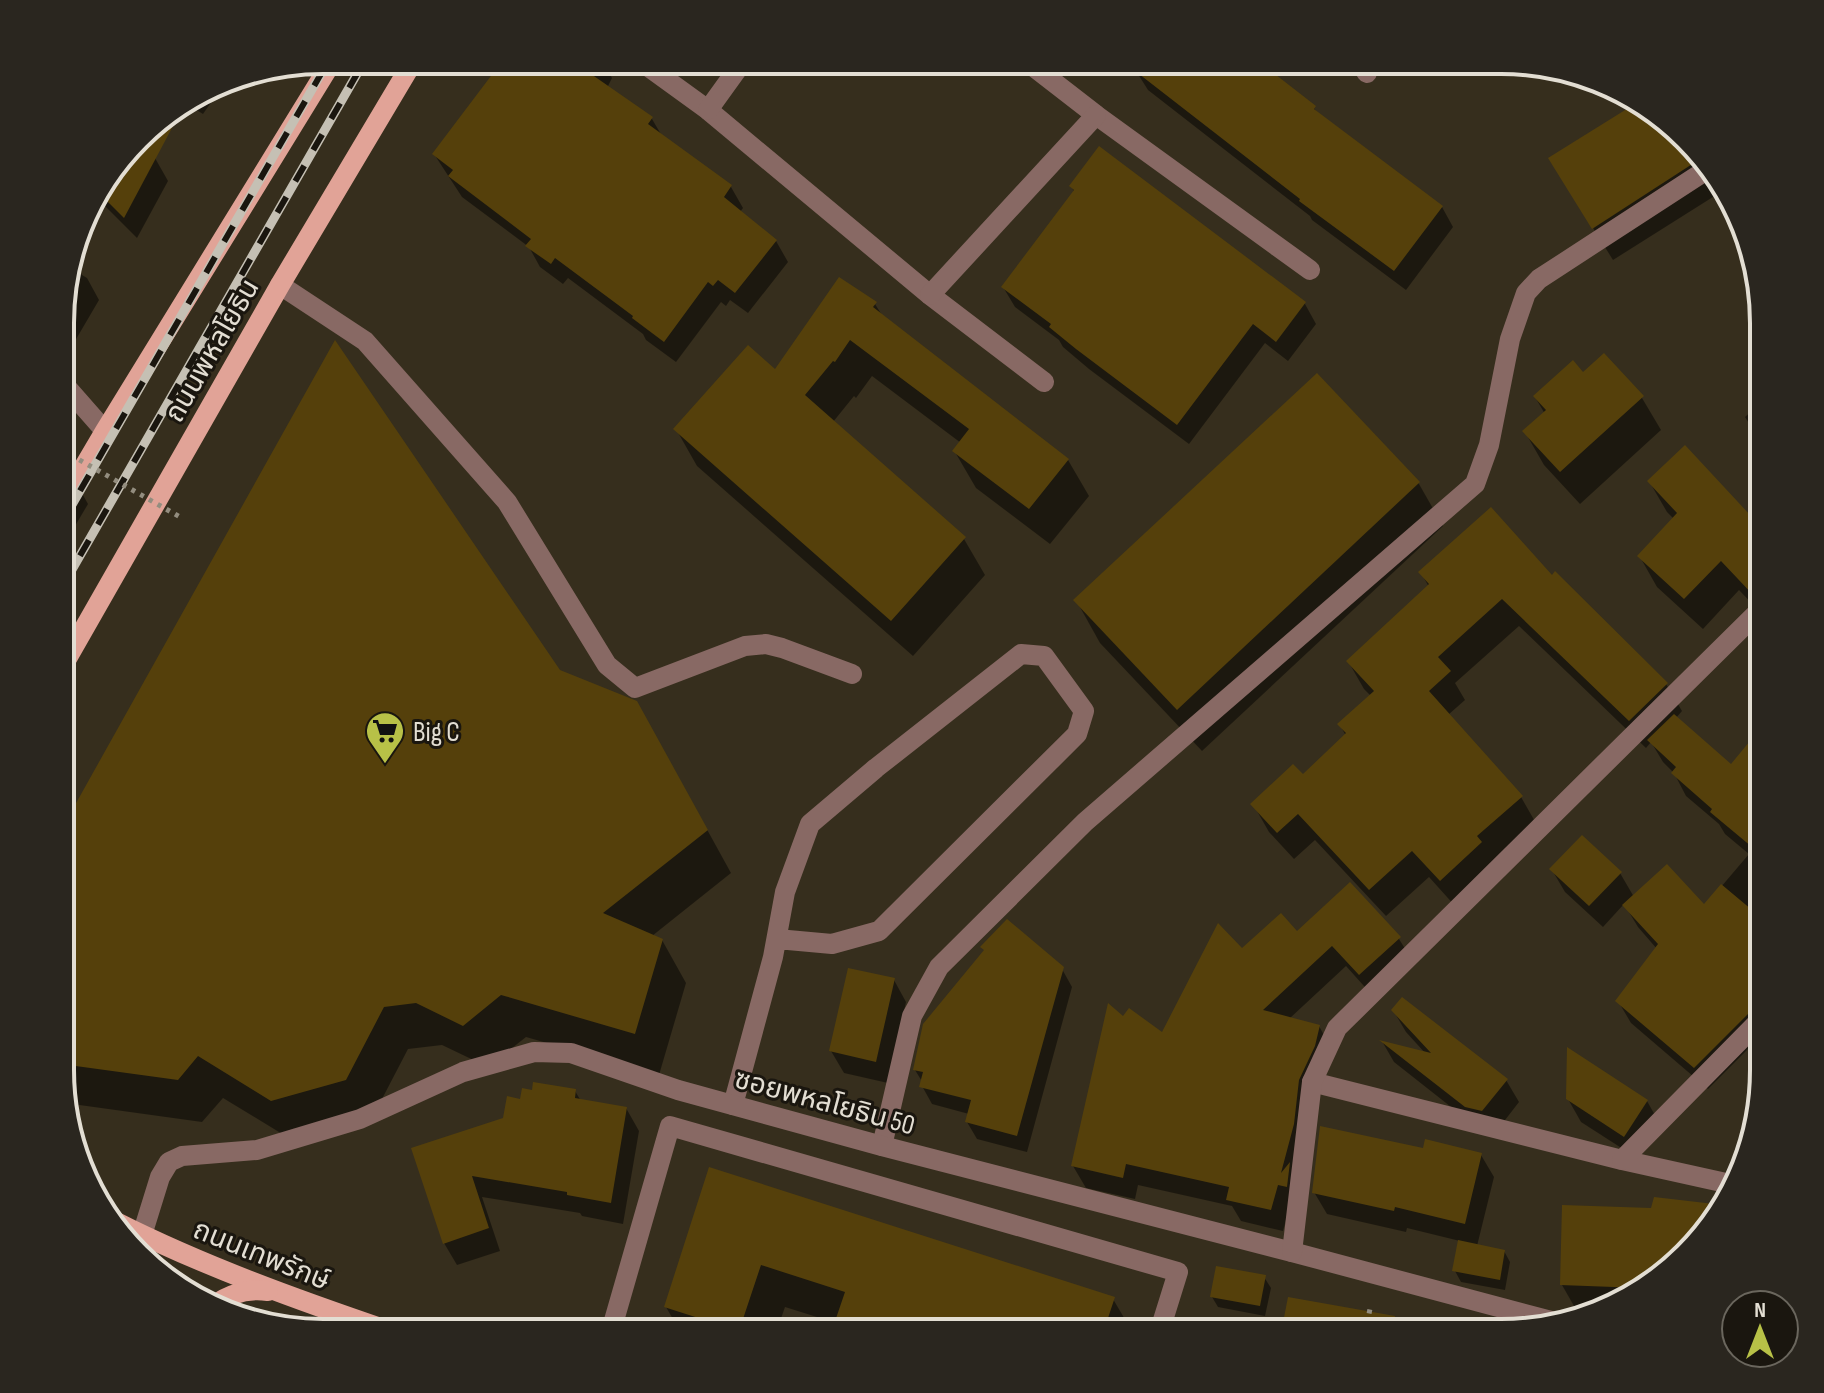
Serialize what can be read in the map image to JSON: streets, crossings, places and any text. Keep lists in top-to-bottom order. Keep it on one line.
{"streets":{"main road":["ถนนพหลโยธิน","ถนนเทพรักษ์"],"street":["ซอยพหลโยธิน 50"]},"crossings":[["ซอยพหลโยธิน 50","ถนนเทพรักษ์"]],"places":{"supermarket":["Big C"]},"north":"top"}
